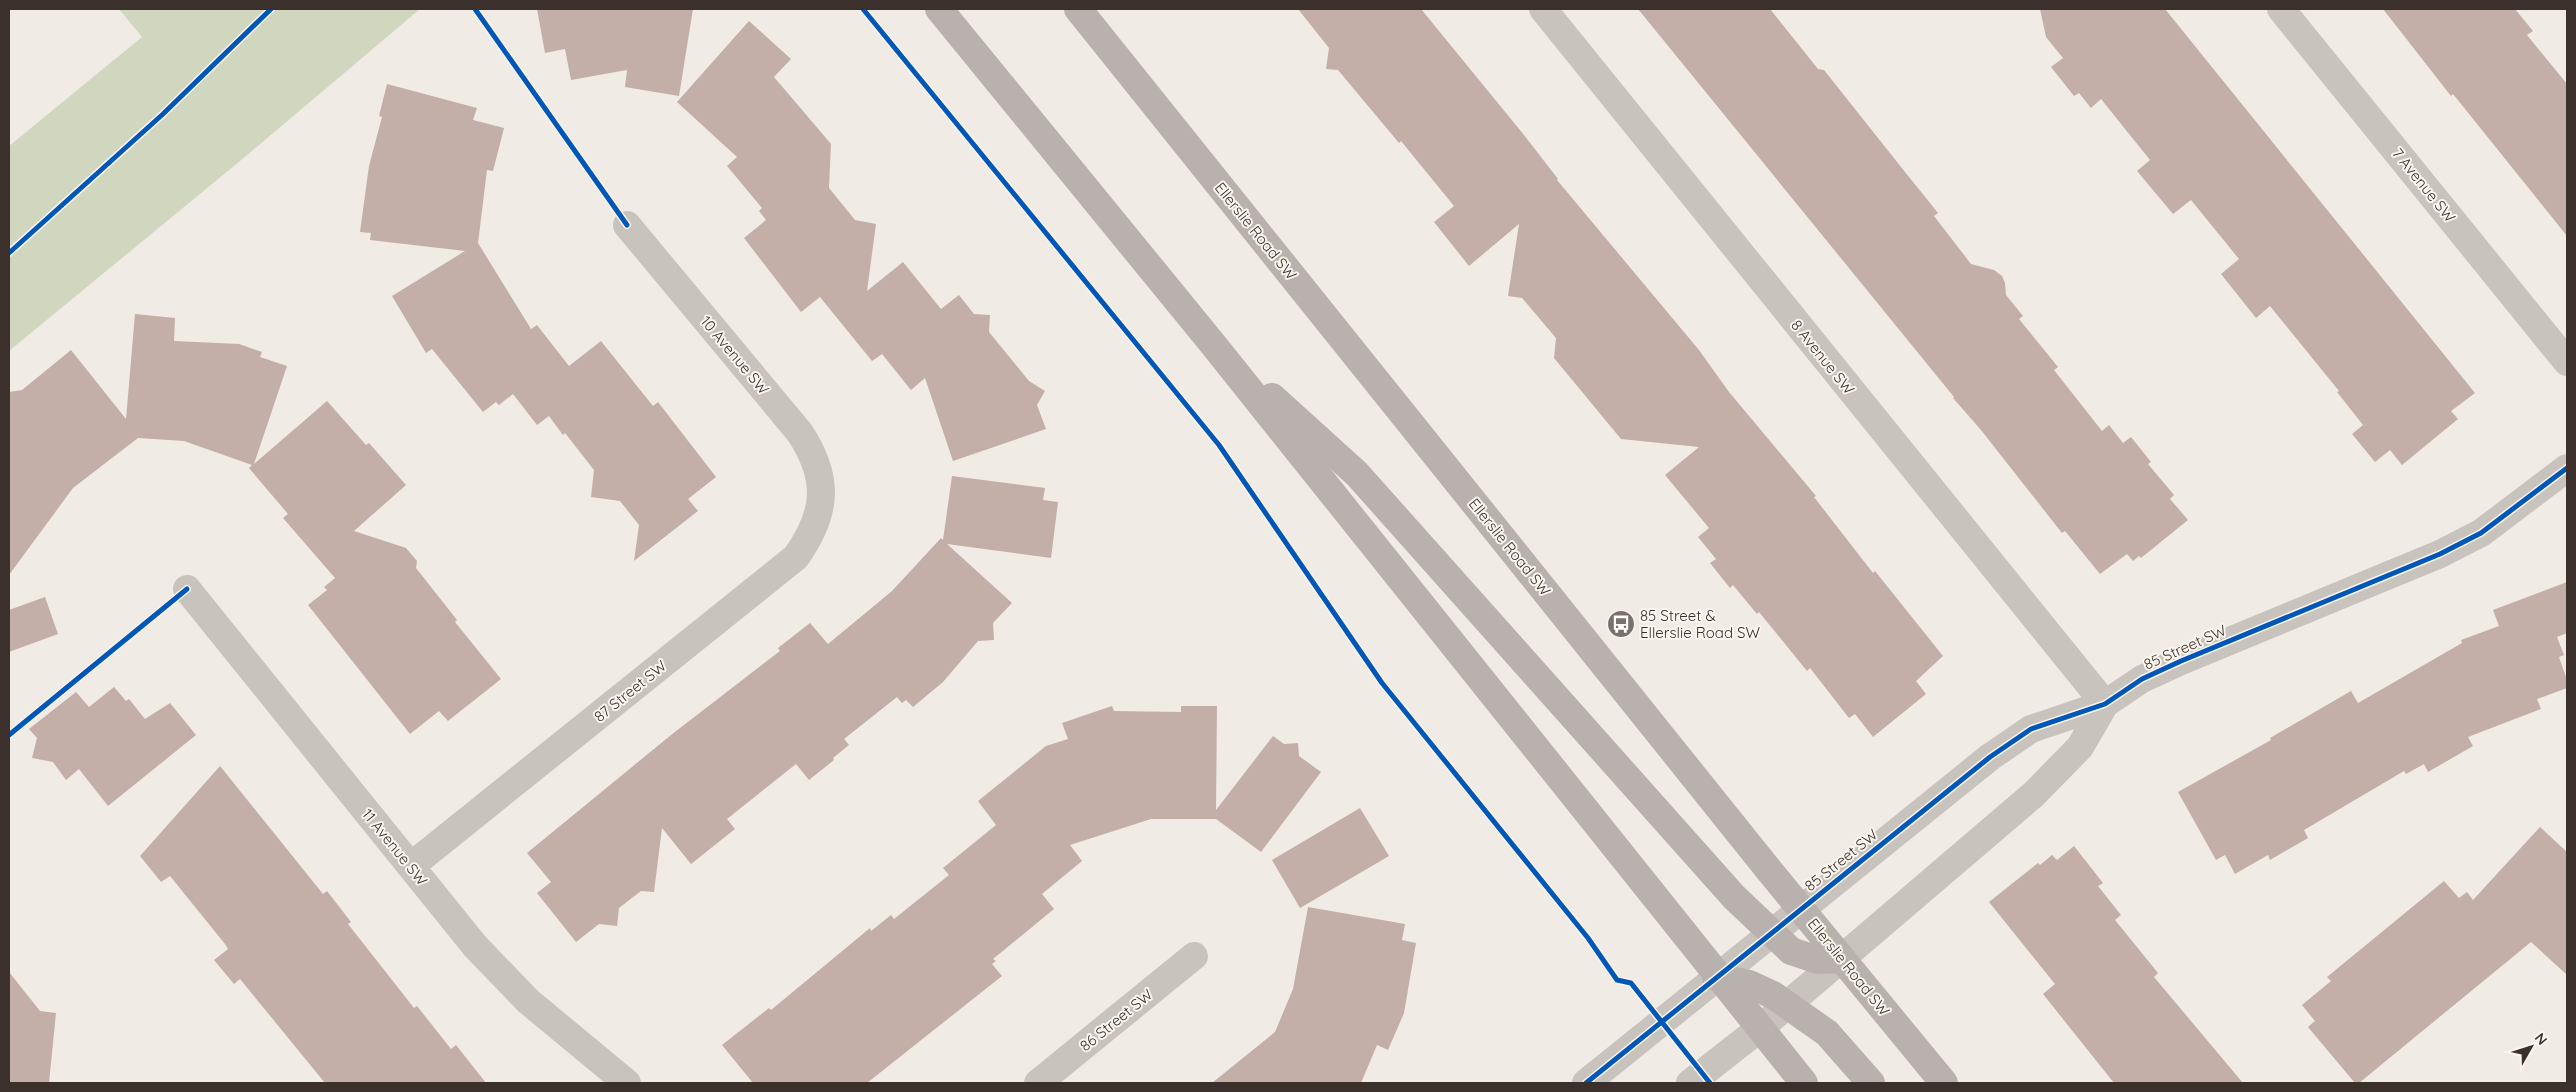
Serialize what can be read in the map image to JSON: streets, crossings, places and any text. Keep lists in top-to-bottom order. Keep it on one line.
{"streets":{"main road":["Ellerslie Road SW"],"street":["7 Avenue SW","10 Avenue SW","8 Avenue SW","85 Street SW","87 Street SW","11 Avenue SW","86 Street SW"]},"crossings":[["Ellerslie Road SW","85 Street SW"],["10 Avenue SW","87 Street SW"],["8 Avenue SW","85 Street SW"],["87 Street SW","11 Avenue SW"]],"places":{"bus stop":["85 Street & Ellerslie Road SW"]},"north":"top right"}
